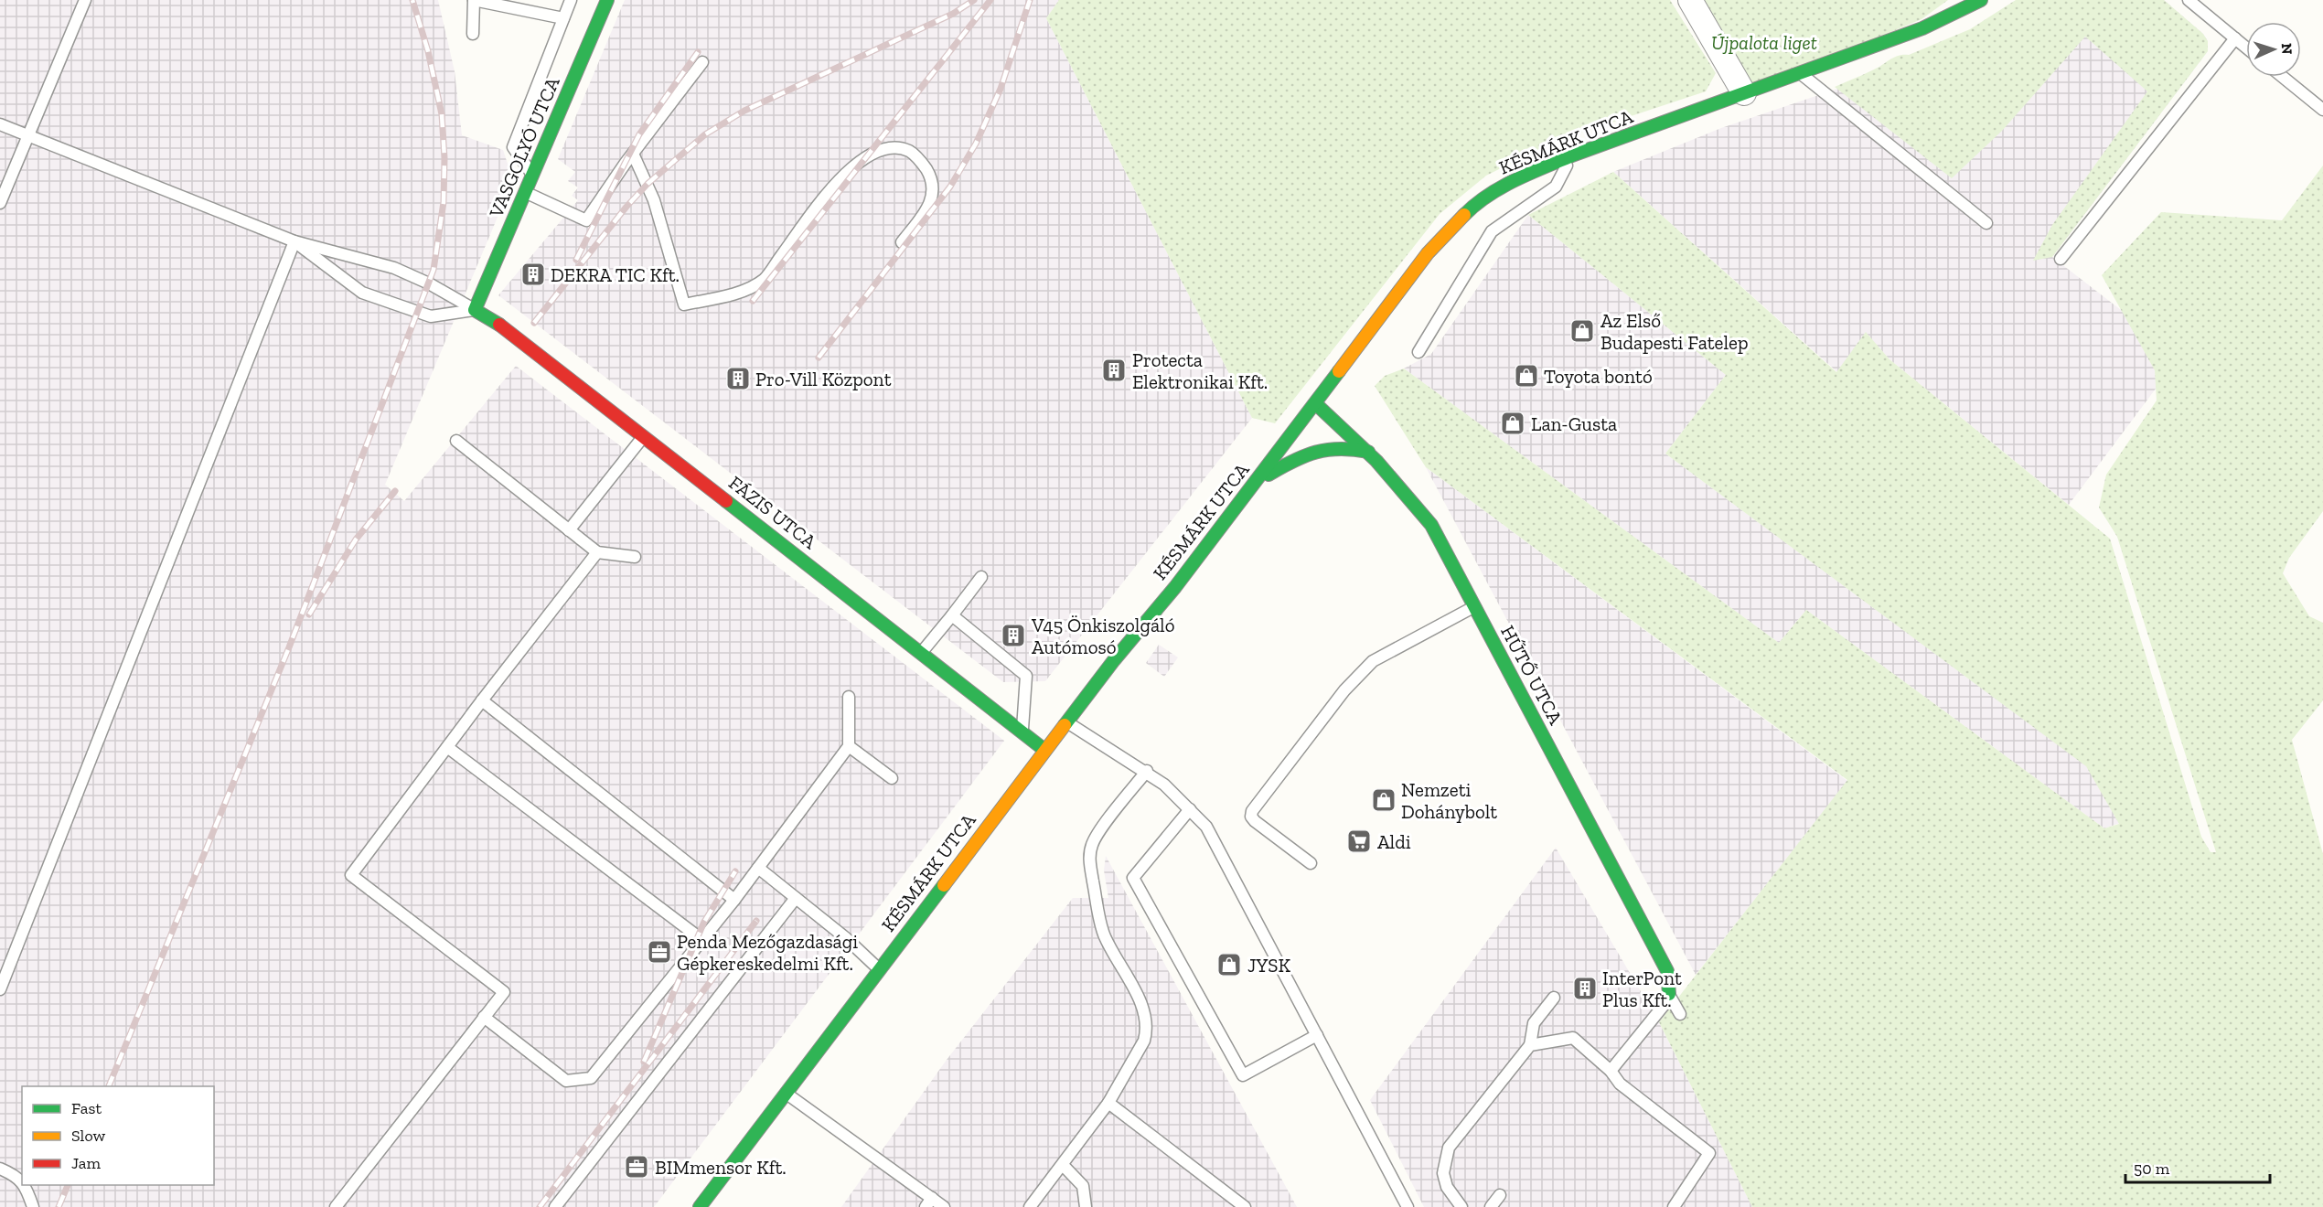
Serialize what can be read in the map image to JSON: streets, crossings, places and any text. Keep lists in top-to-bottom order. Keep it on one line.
{"streets":{"street":["KÉSMÁRK UTCA","VASGOLYÓ UTCA","FÁZIS UTCA","HŰTŐ UTCA"]},"crossings":[["KÉSMÁRK UTCA","FÁZIS UTCA"],["KÉSMÁRK UTCA","HŰTŐ UTCA"],["VASGOLYÓ UTCA","FÁZIS UTCA"]],"parks":["Újpalota liget"],"places":{"building":["DEKRA TIC Kft.","Protecta Elektronikai Kft.","Pro-Vill Központ","V45 Önkiszolgáló Autómosó","InterPont Plus Kft."],"shop":["Az Első Budapesti Fatelep","Toyota bontó","Lan-Gusta","Nemzeti Dohánybolt","JYSK"],"supermarket":["Aldi"],"office":["Penda Mezőgazdasági Gépkereskedelmi Kft.","BIMmensor Kft."]},"legend":["Fast","Slow","Jam"],"scale_bar":"50 m","north":"right"}
